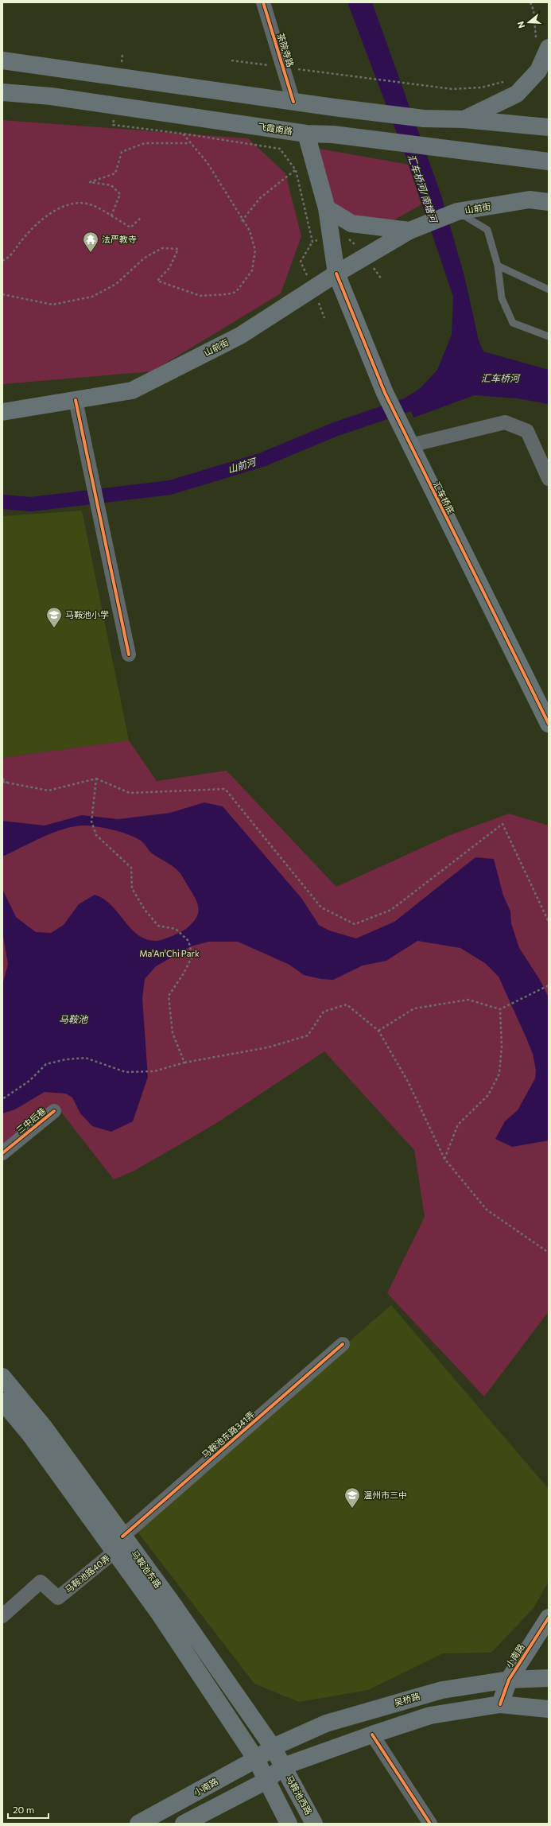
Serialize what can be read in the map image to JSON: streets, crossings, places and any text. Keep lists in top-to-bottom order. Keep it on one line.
{"streets":{"main road":["飞霞南路","山前街","汇车桥底","马鞍池东路","小南路","吴桥路","马鞍池西路"],"street":["茶院寺路","三中后巷","马鞍池东路341弄","马鞍池路40弄"]},"crossings":[["飞霞南路","汇车桥底"],["山前街","汇车桥底"],["马鞍池东路341弄","马鞍池东路"],["马鞍池东路","马鞍池路40弄"],["马鞍池东路","小南路"],["马鞍池东路","吴桥路"],["马鞍池东路","马鞍池西路"],["小南路","吴桥路"]],"water":["汇车桥河/南塘河","汇车桥河","山前河","马鞍池"],"parks":["Ma'An'Chi Park"],"places":{"temple":["法严教寺"],"school or university":["马鞍池小学","温州市三中"]},"scale_bar":"20 m","north":"left"}
